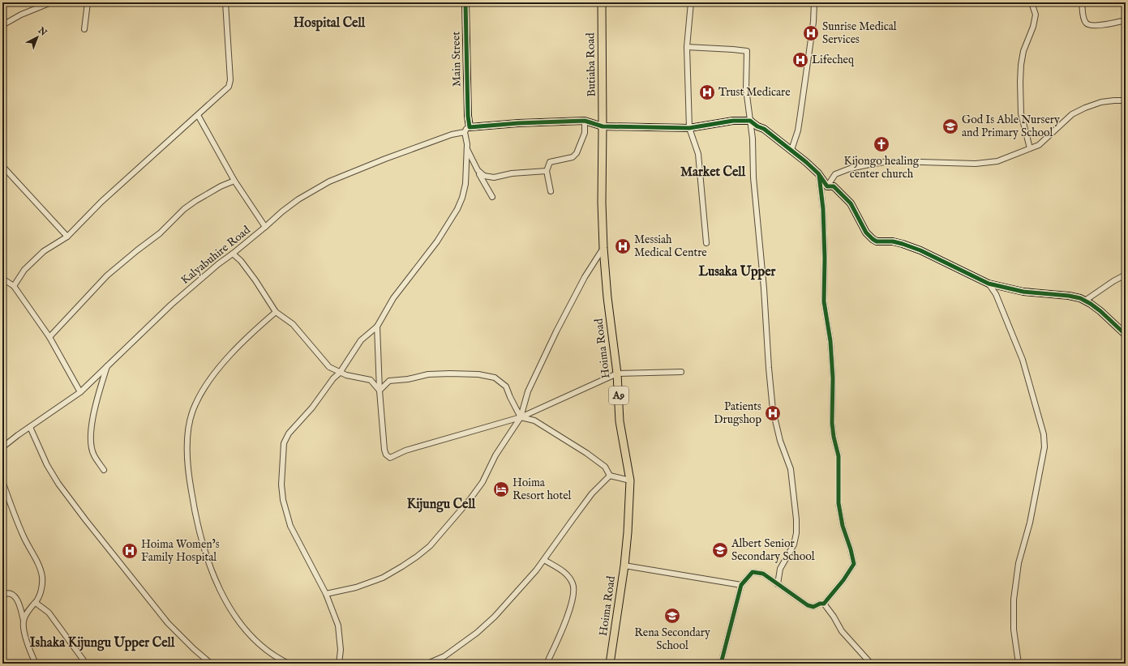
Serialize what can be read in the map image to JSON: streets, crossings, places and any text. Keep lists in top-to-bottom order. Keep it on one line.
{"streets":{"main road":["Butiaba Road","Hoima Road","A9"],"street":["Main Street","Kalyabuhire Road"]},"crossings":[["Main Street","Kalyabuhire Road"],["Butiaba Road","Hoima Road"]],"districts":["Hospital Cell","Market Cell","Lusaka Upper","Kijungu Cell","Ishaka Kijungu Upper Cell"],"places":{"hospital":["Sunrise Medical Services","Lifecheq","Trust Medicare","Messiah Medical Centre","Patients Drugshop","Hoima Women’s Family Hospital"],"school or university":["God Is Able Nursery and Primary School","Albert Senior Secondary School","Rena Secondary School"],"church":["Kijongo healing center church"],"hotel":["Hoima Resort hotel"]},"north":"top right"}
